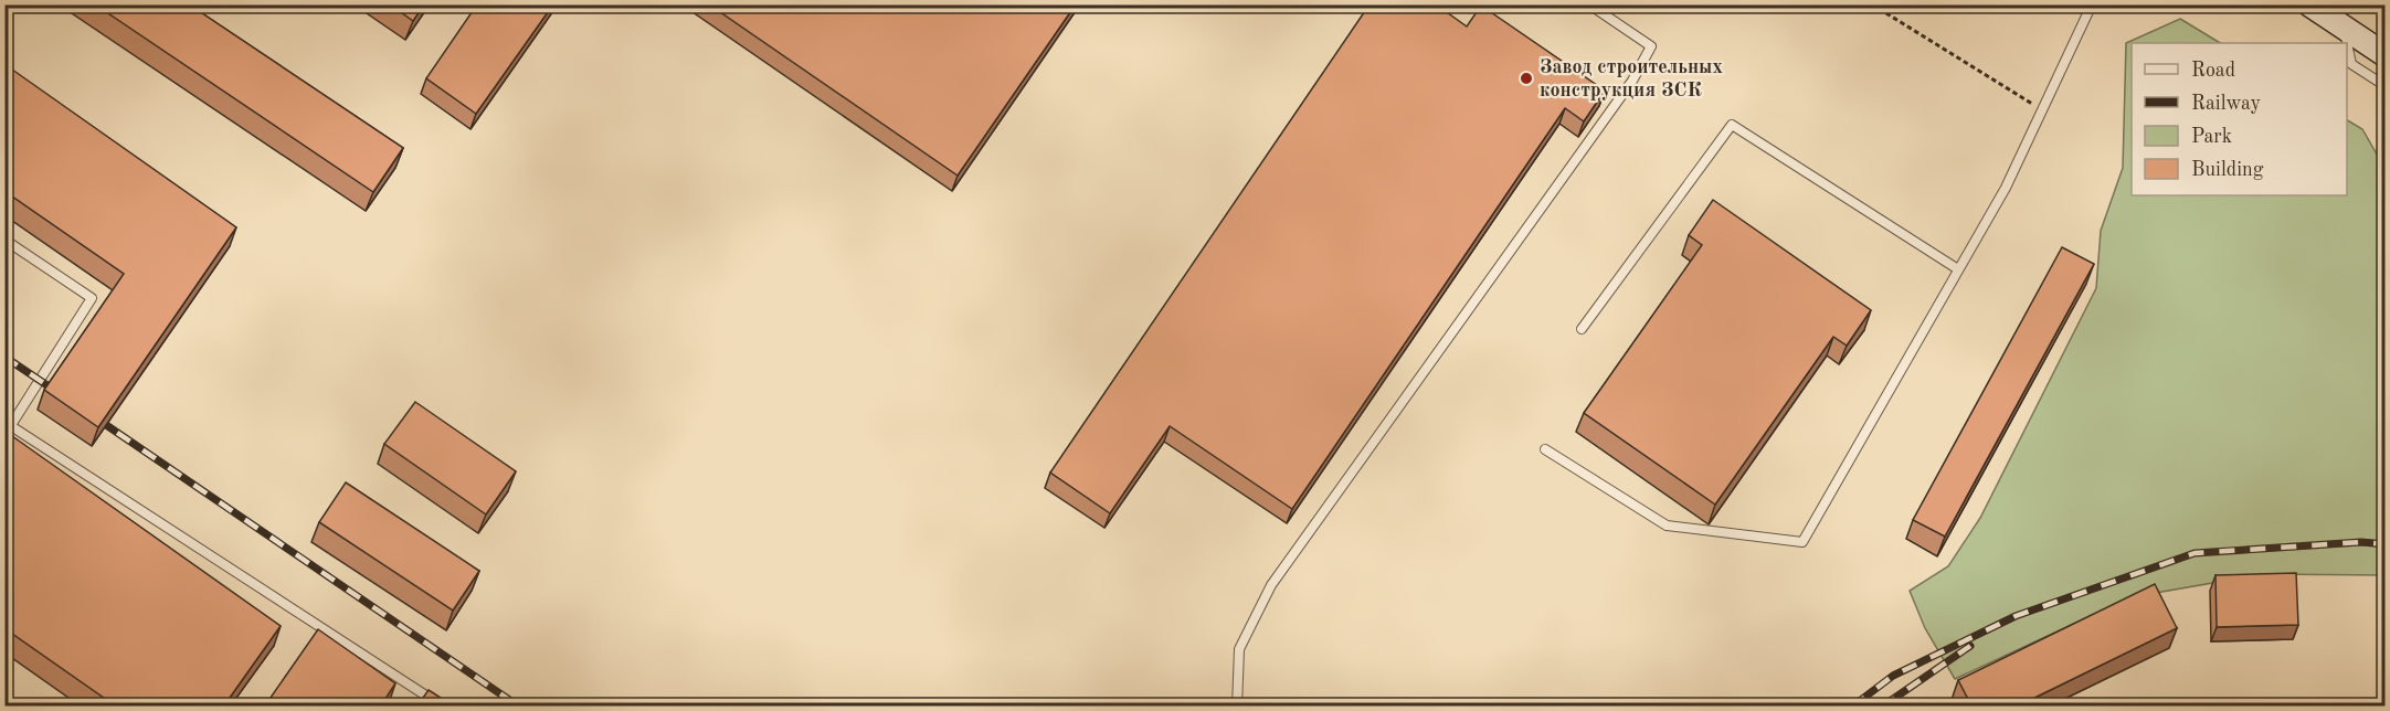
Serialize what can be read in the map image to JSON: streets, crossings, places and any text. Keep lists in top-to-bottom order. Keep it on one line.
{"places":["Завод строительных конструкция ЗСК"],"legend":["Road","Railway","Park","Building"]}
